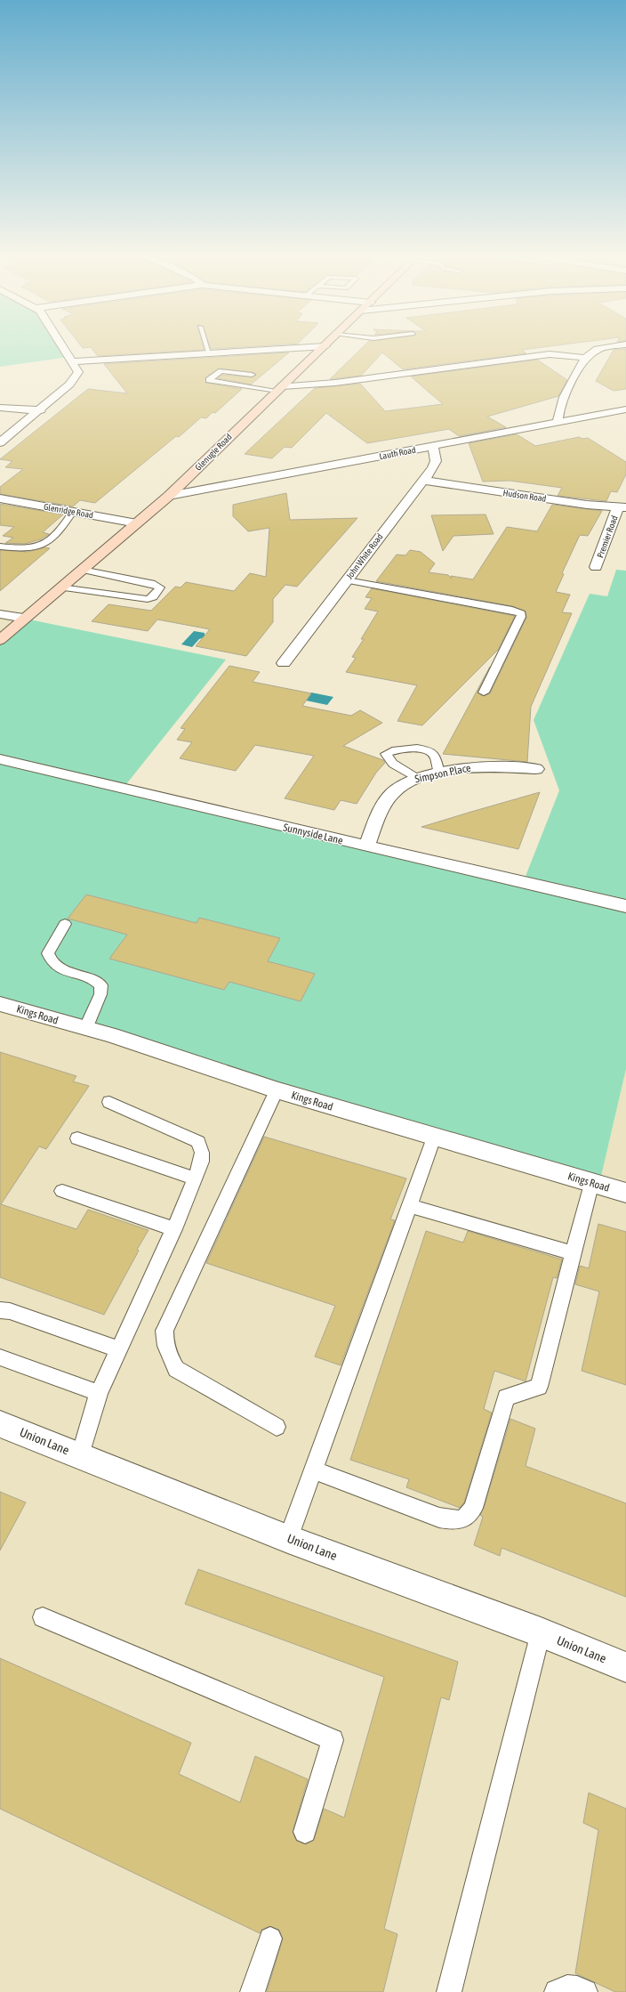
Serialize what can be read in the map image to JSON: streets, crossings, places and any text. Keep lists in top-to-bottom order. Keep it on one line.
{"streets":{"street":["Glenugie Road","Lauth Road","Hudson Road","Glenridge Road","Premier Road","John White Road","Simpson Place","Sunnyside Lane","Kings Road","Union Lane"]},"crossings":[["Glenugie Road","Lauth Road"],["Glenugie Road","Glenridge Road"],["Lauth Road","John White Road"],["Hudson Road","Premier Road"],["Hudson Road","John White Road"],["Simpson Place","Sunnyside Lane"]]}
